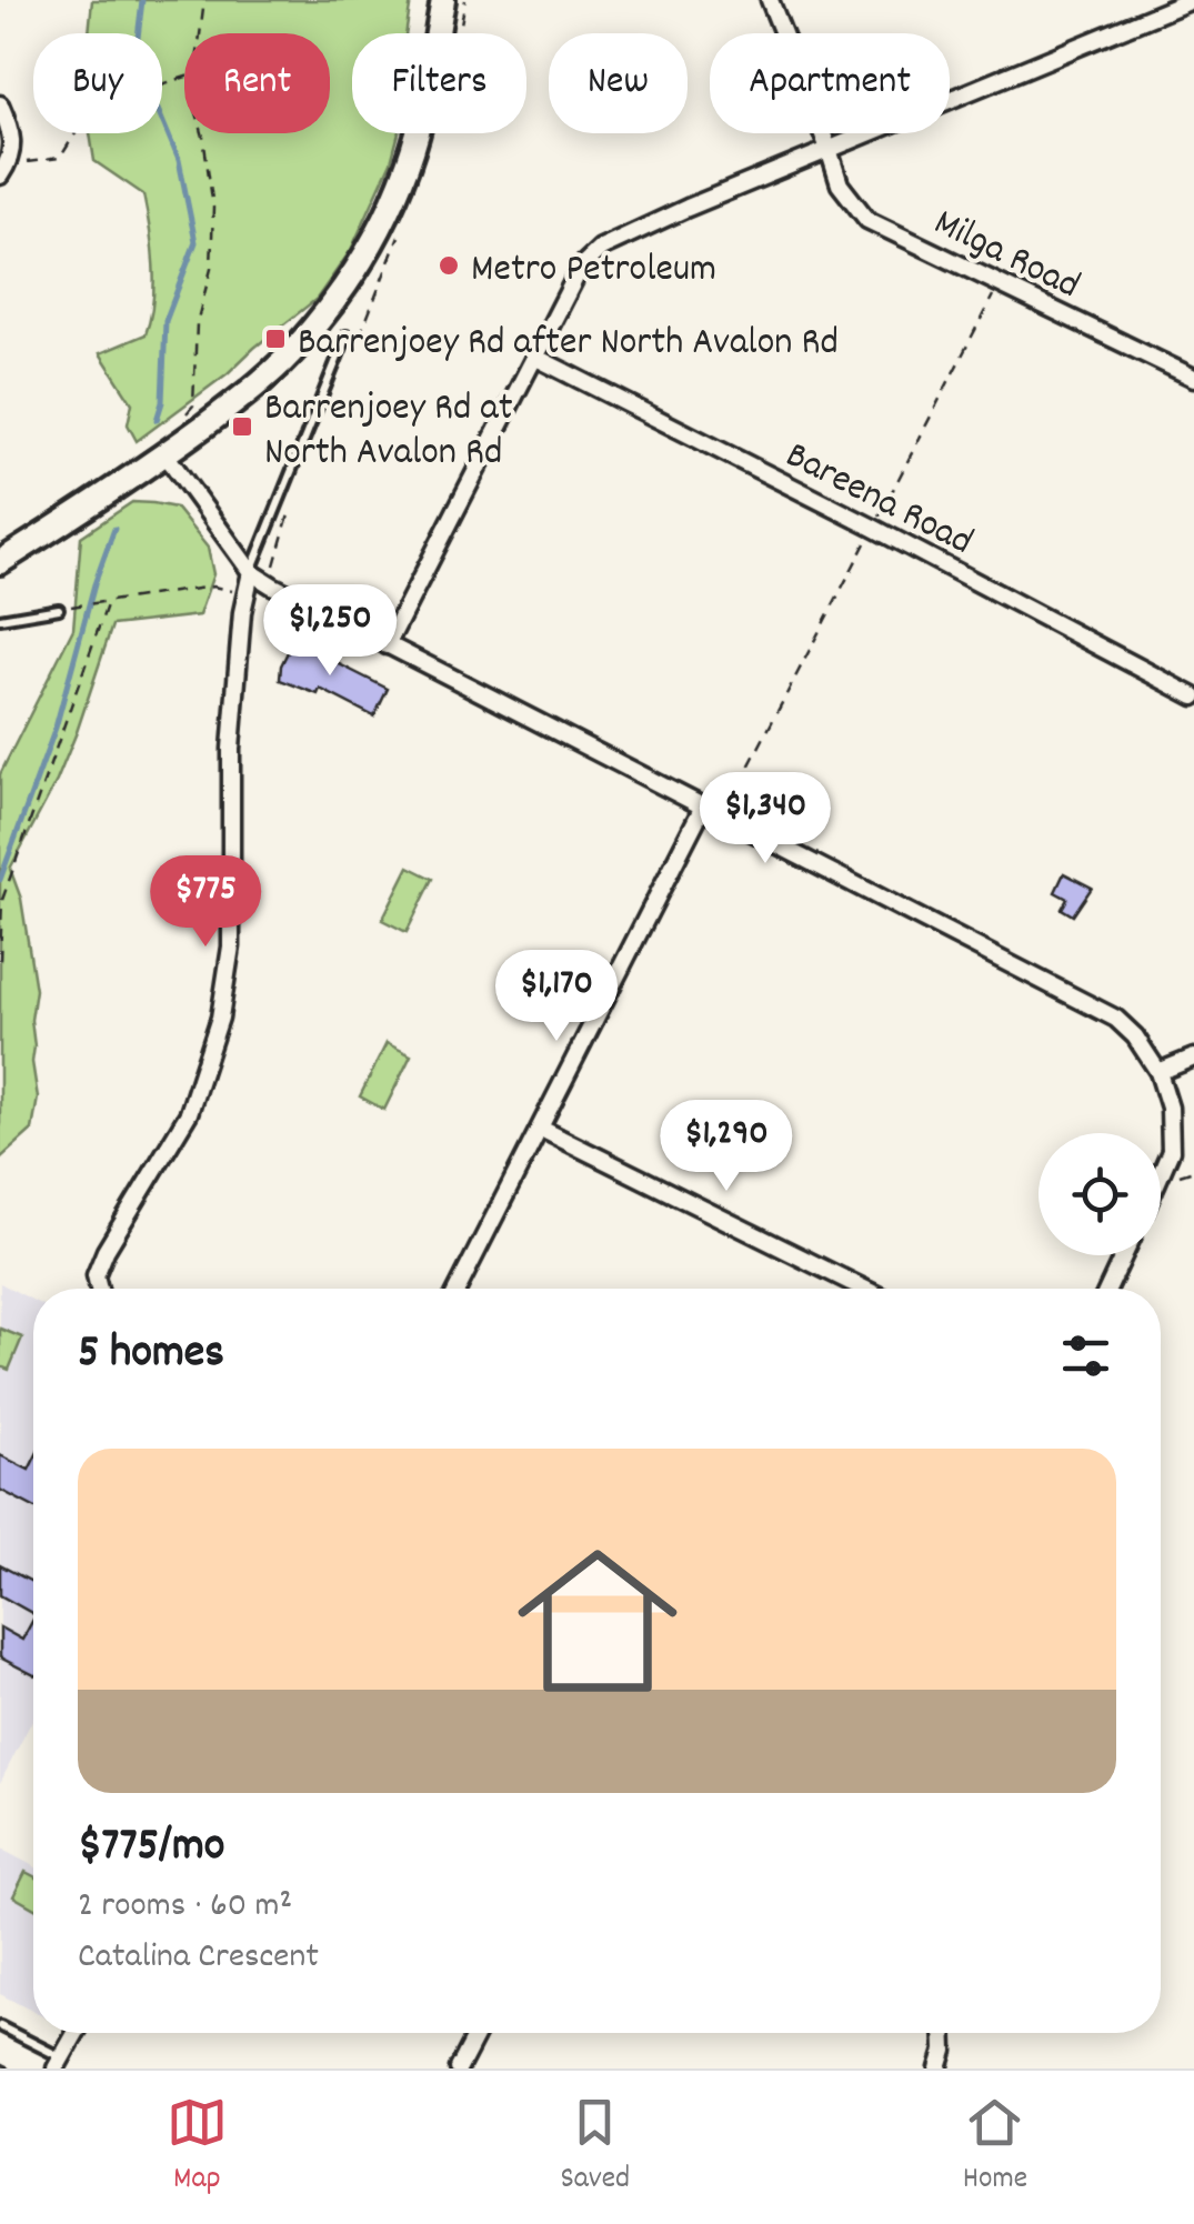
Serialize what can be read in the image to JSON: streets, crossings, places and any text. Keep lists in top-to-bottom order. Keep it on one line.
{"streets":{"street":["Milga Road","Bareena Road"]},"places":{"other":["Metro Petroleum"],"transit":["Barrenjoey Rd after North Avalon Rd","Barrenjoey Rd at North Avalon Rd"]},"page":{"chip":["Buy","Rent","Filters","New","Apartment"],"price":["$1,250","$1,340","$775","$1,170","$1,290"],"heading":"5 homes","list":[{"name":"$775/mo","note":"2 rooms · 60 m² · Catalina Crescent"}],"tabs":["Map","Saved","Home"]}}
